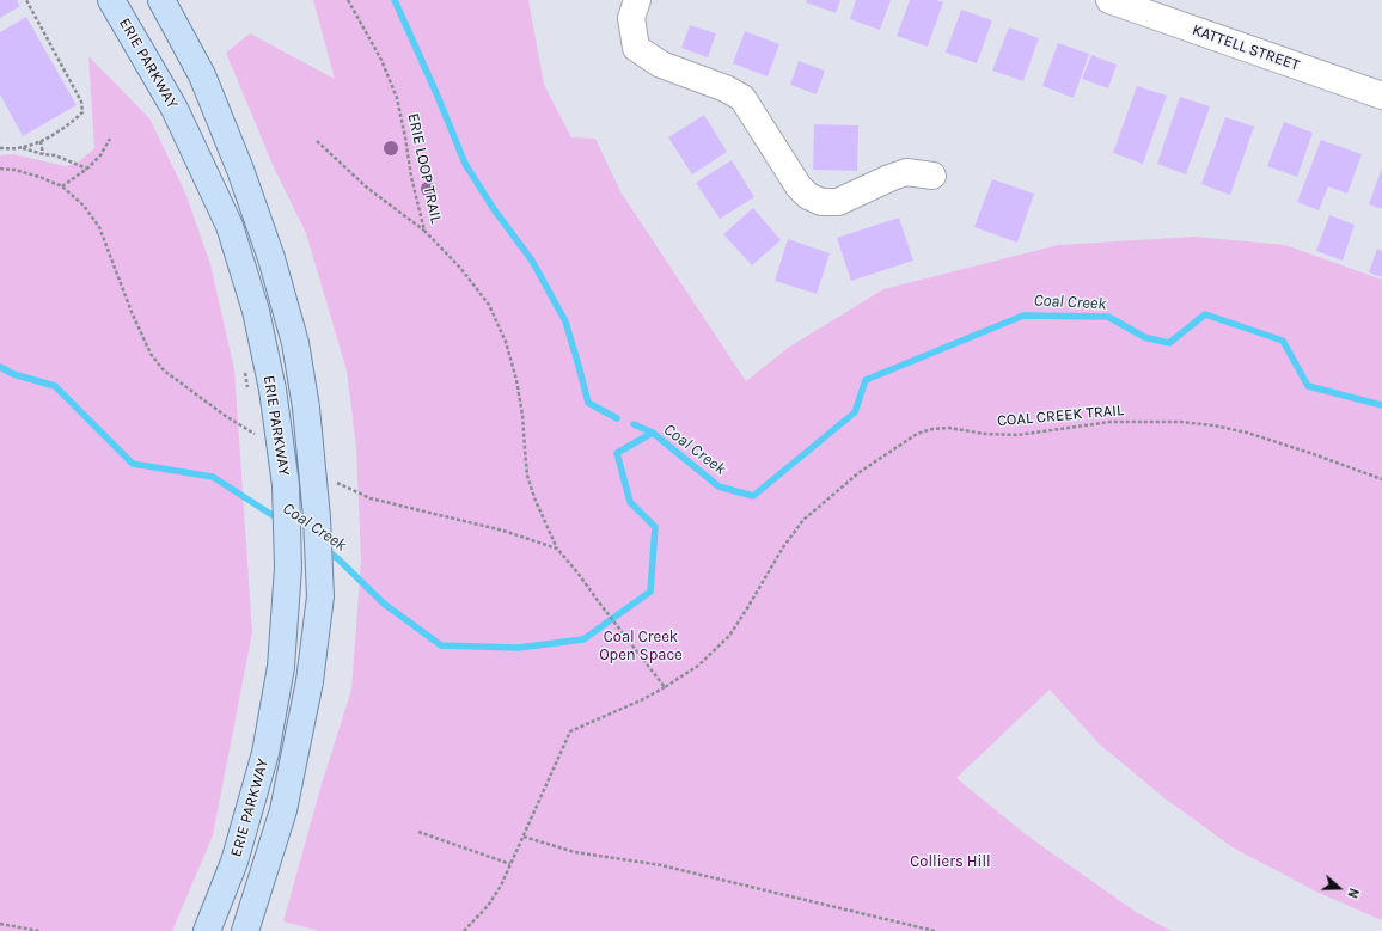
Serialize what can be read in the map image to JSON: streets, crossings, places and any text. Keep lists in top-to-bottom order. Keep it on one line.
{"streets":{"main road":["ERIE PARKWAY"],"street":["KATTELL STREET"],"path":["ERIE LOOP TRAIL","COAL CREEK TRAIL"]},"water":["Coal Creek"],"parks":["Coal Creek Open Space","Colliers Hill"],"north":"right"}
